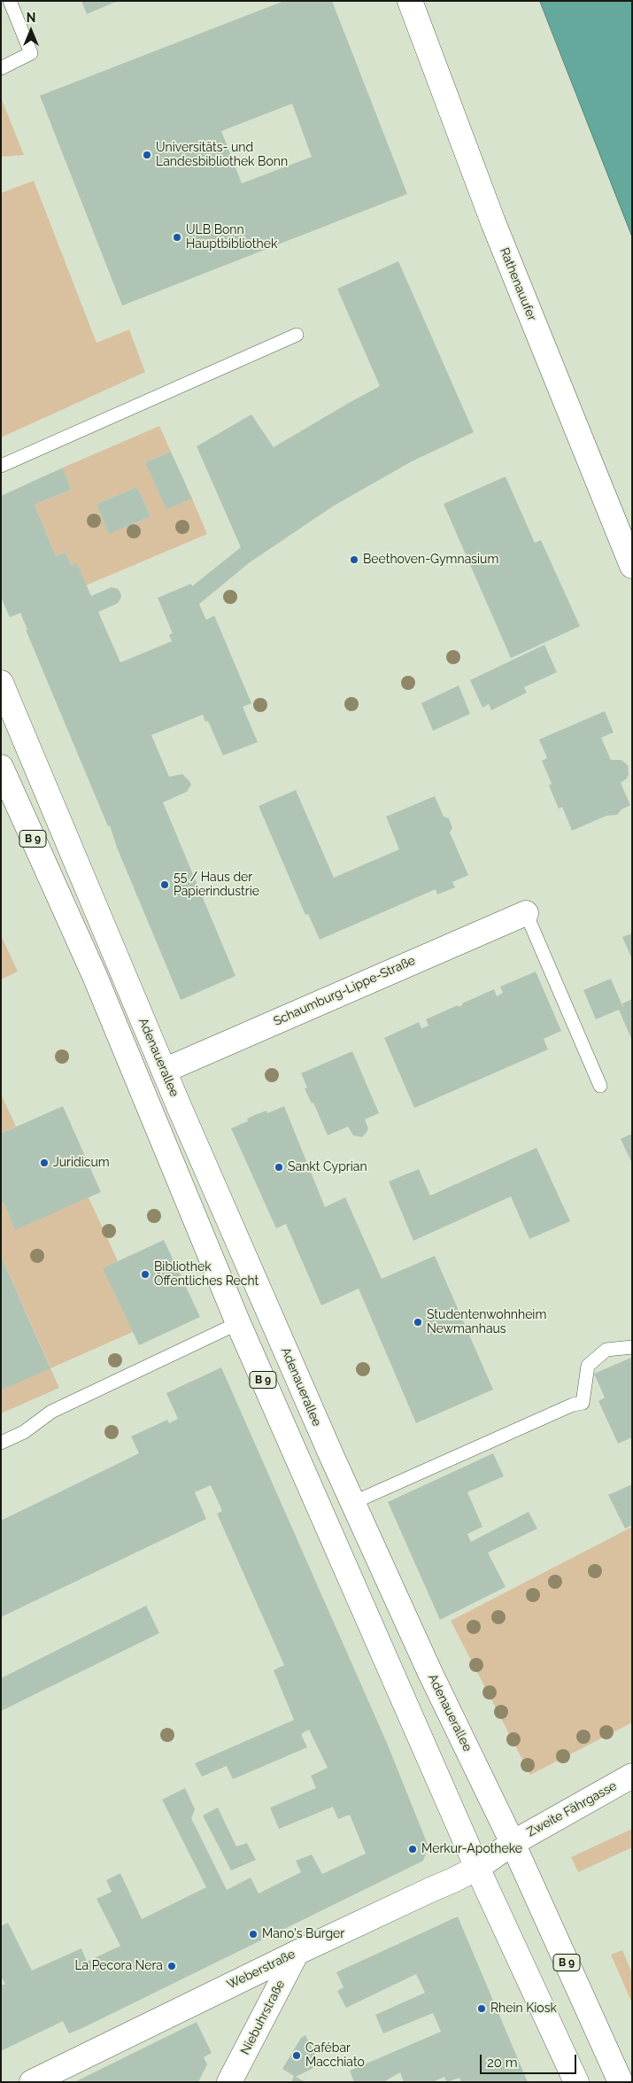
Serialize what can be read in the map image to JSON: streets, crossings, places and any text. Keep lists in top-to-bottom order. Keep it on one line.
{"streets":{"main road":["Rathenauufer","B 9","Schaumburg-Lippe-Straße","Adenauerallee","Zweite Fährgasse","Weberstraße","Niebuhrstraße"]},"crossings":[["B 9","Weberstraße"],["Schaumburg-Lippe-Straße","Adenauerallee"],["Adenauerallee","Zweite Fährgasse"],["Adenauerallee","Weberstraße"],["Zweite Fährgasse","Weberstraße"],["Weberstraße","Niebuhrstraße"]],"places":["Universitäts- und Landesbibliothek Bonn","ULB Bonn Hauptbibliothek","Beethoven-Gymnasium","55 / Haus der Papierindustrie","Juridicum","Sankt Cyprian","Bibliothek Öffentliches Recht","Studentenwohnheim Newmanhaus","Merkur-Apotheke","Mano's Burger","La Pecora Nera","Rhein Kiosk","Cafébar Macchiato"],"scale_bar":"20 m","north":"top"}
